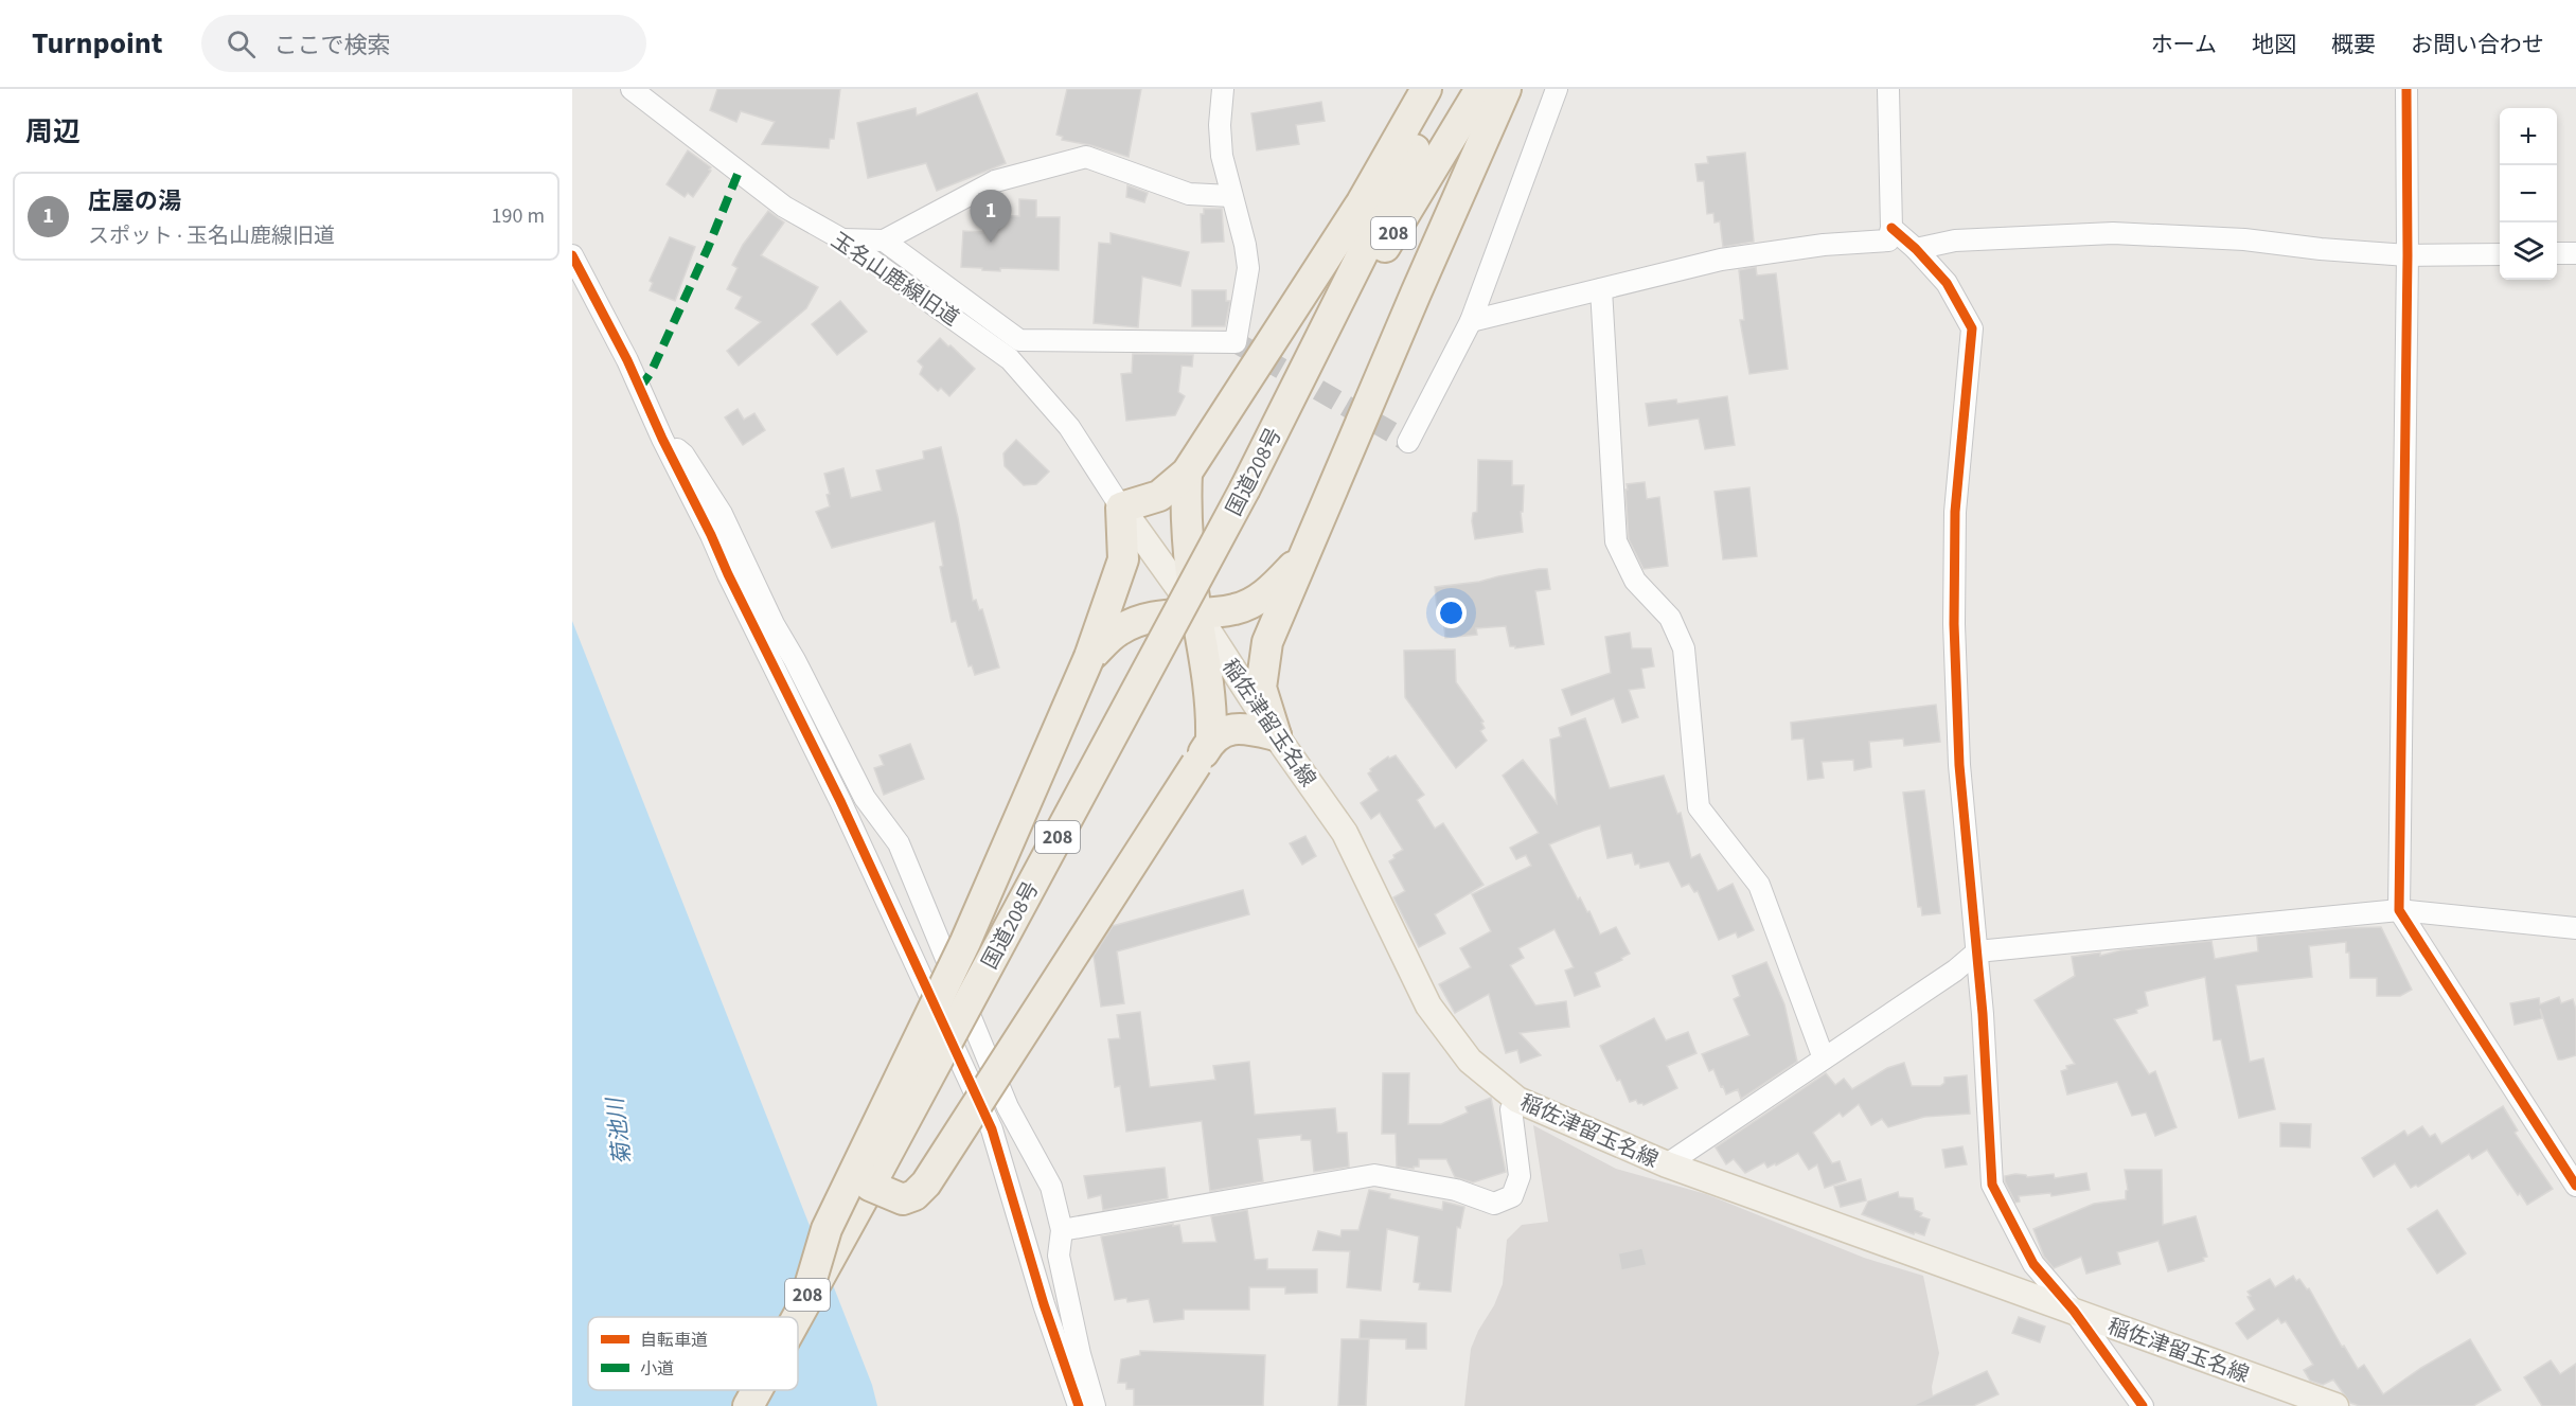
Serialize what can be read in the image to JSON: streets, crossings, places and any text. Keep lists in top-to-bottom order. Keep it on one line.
{"streets":{"highway":["208","国道208号"],"main road":["稲佐津留玉名線"],"street":["玉名山鹿線旧道"]},"crossings":[["玉名山鹿線旧道","稲佐津留玉名線"]],"water":["菊池川"],"legend":["自転車道","小道"],"page":{"header":"Turnpoint","search":"ここで検索","nav":["ホーム","地図","概要","お問い合わせ"],"heading":"周辺","map_buttons":["+","−"],"list":[{"mark":"1","name":"庄屋の湯","note":"スポット · 玉名山鹿線旧道","value":"190 m"}],"pins":"1"}}
